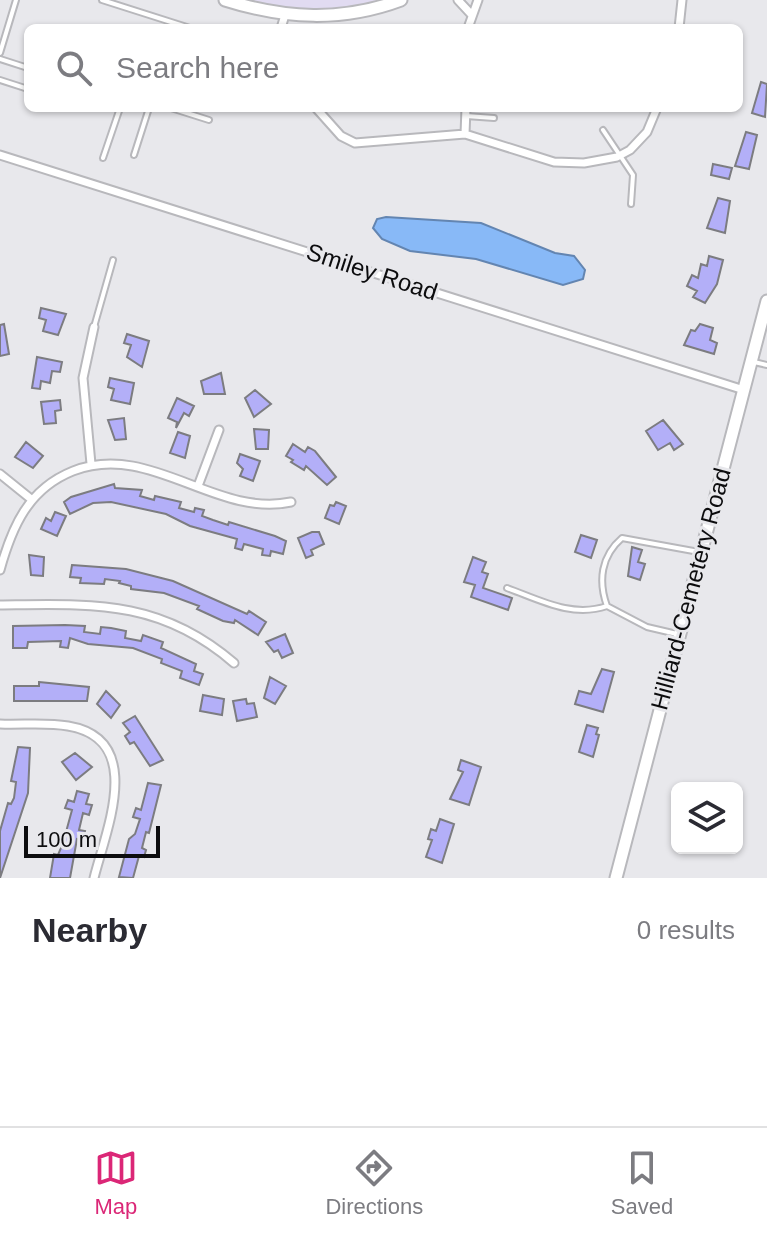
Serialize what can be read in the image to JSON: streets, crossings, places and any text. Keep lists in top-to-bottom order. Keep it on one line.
{"streets":{"main road":["Hilliard-Cemetery Road"],"street":["Smiley Road"]},"crossings":[["Smiley Road","Hilliard-Cemetery Road"]],"scale_bar":"100 m","page":{"search":"Search here","scale":"100 m","heading":["Nearby","0 results"],"nav":["Map","Directions","Saved"]}}
